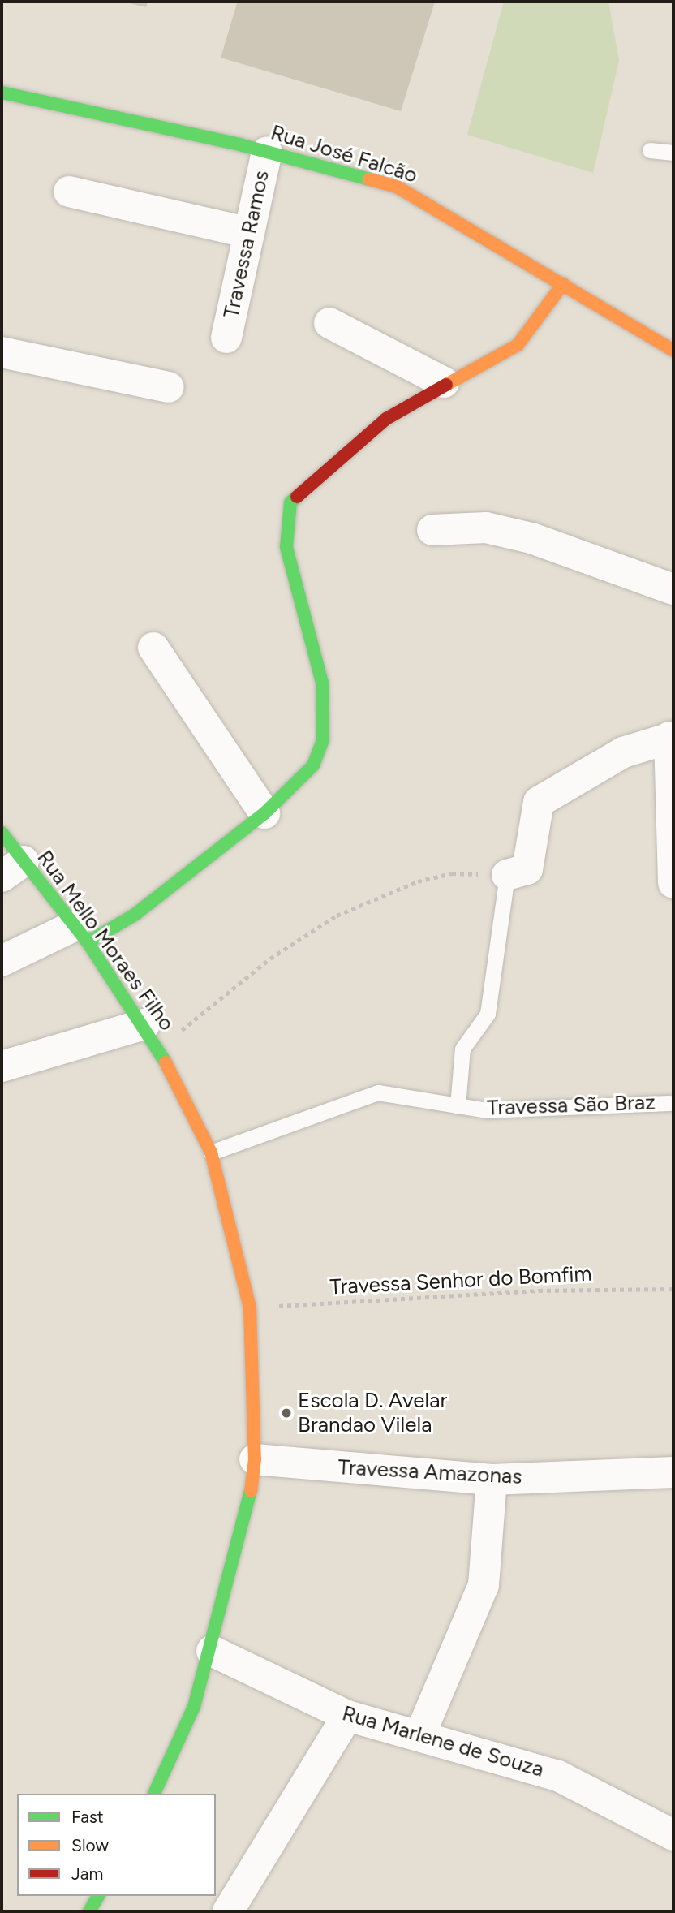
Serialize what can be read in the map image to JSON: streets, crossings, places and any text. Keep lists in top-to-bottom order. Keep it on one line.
{"streets":{"street":["Rua José Falcão","Travessa Ramos","Rua Mello Moraes Filho","Travessa Amazonas","Rua Marlene de Souza"],"lane":["Travessa São Braz"],"path":["Travessa Senhor do Bomfim"]},"crossings":[["Rua José Falcão","Travessa Ramos"],["Rua Mello Moraes Filho","Travessa São Braz"],["Rua Mello Moraes Filho","Travessa Senhor do Bomfim"],["Rua Mello Moraes Filho","Travessa Amazonas"],["Rua Mello Moraes Filho","Rua Marlene de Souza"]],"places":["Escola D. Avelar Brandao Vilela"],"legend":["Fast","Slow","Jam"]}
